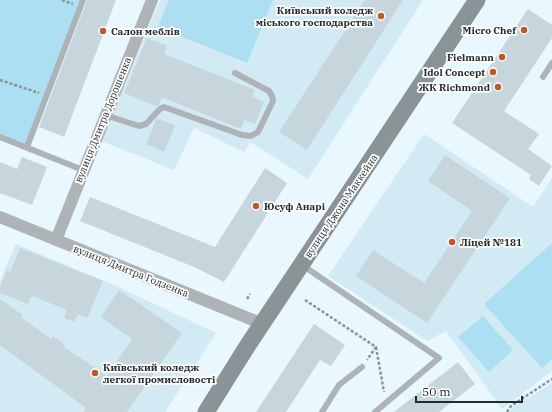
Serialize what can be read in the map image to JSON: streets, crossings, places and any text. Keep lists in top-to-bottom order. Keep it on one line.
{"streets":{"street":["вулиця Дмитра Дорошенка","вулиця Джона Маккейна","вулиця Дмитра Годзенка"]},"crossings":[["вулиця Дмитра Дорошенка","вулиця Дмитра Годзенка"],["вулиця Джона Маккейна","вулиця Дмитра Годзенка"]],"places":["Київський коледж міського господарства","Micro Chef","Салон меблів","Fielmann","Idol Concept","ЖК Richmond","Юсуф Анарі","Ліцей №181","Київський коледж легкої промисловості"],"scale_bar":"50 m"}
